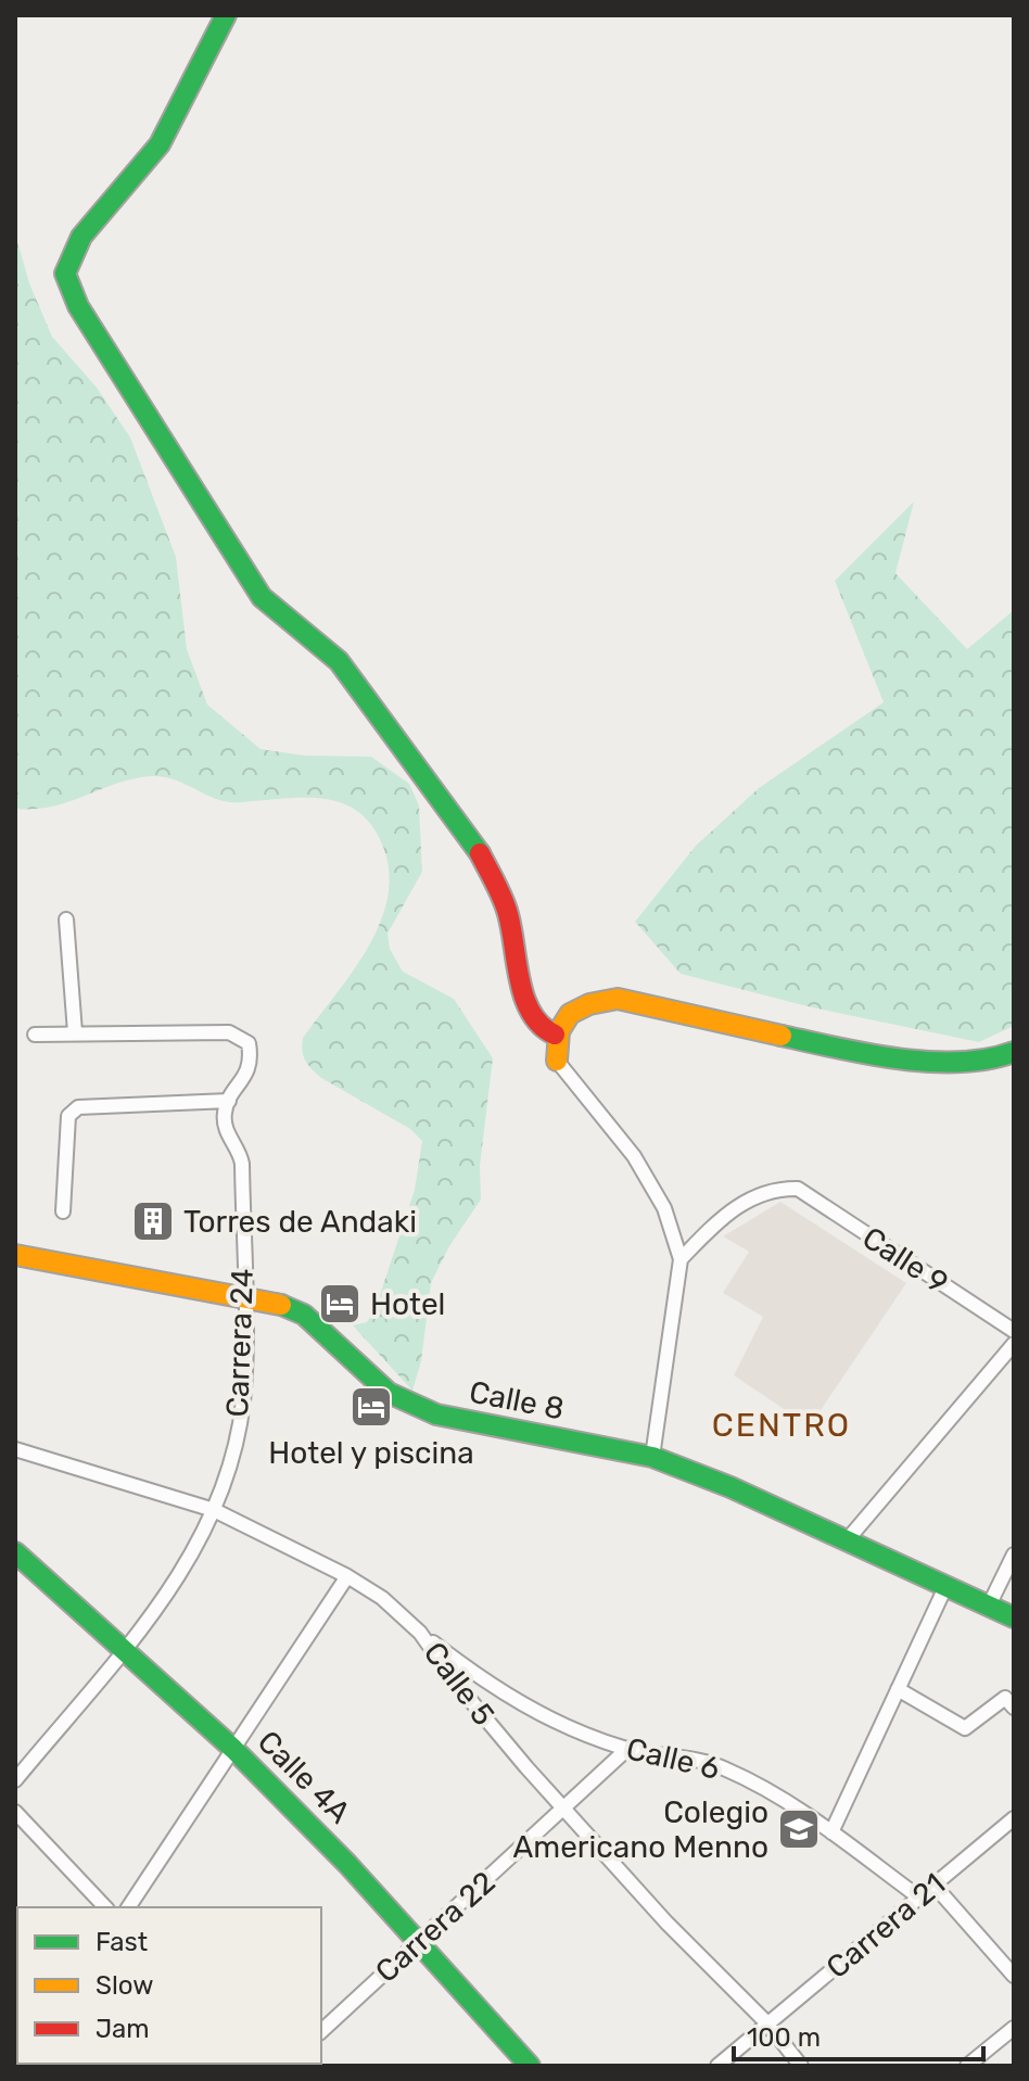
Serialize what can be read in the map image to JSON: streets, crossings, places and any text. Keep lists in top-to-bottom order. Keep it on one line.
{"streets":{"main road":["Calle 8","Calle 4A"],"street":["Calle 9","Carrera 24","Calle 5","Calle 6","Carrera 21","Carrera 22"]},"crossings":[["Carrera 24","Calle 8"],["Carrera 24","Calle 5"],["Carrera 24","Calle 4A"],["Calle 5","Calle 6"],["Calle 5","Carrera 21"],["Calle 5","Carrera 22"],["Calle 6","Carrera 21"],["Calle 6","Carrera 22"],["Calle 4A","Carrera 22"]],"districts":["CENTRO"],"places":{"building":["Torres de Andaki"],"hotel":["Hotel","Hotel y piscina"],"school or university":["Colegio Americano Menno"]},"legend":["Fast","Slow","Jam"],"scale_bar":"100 m"}
